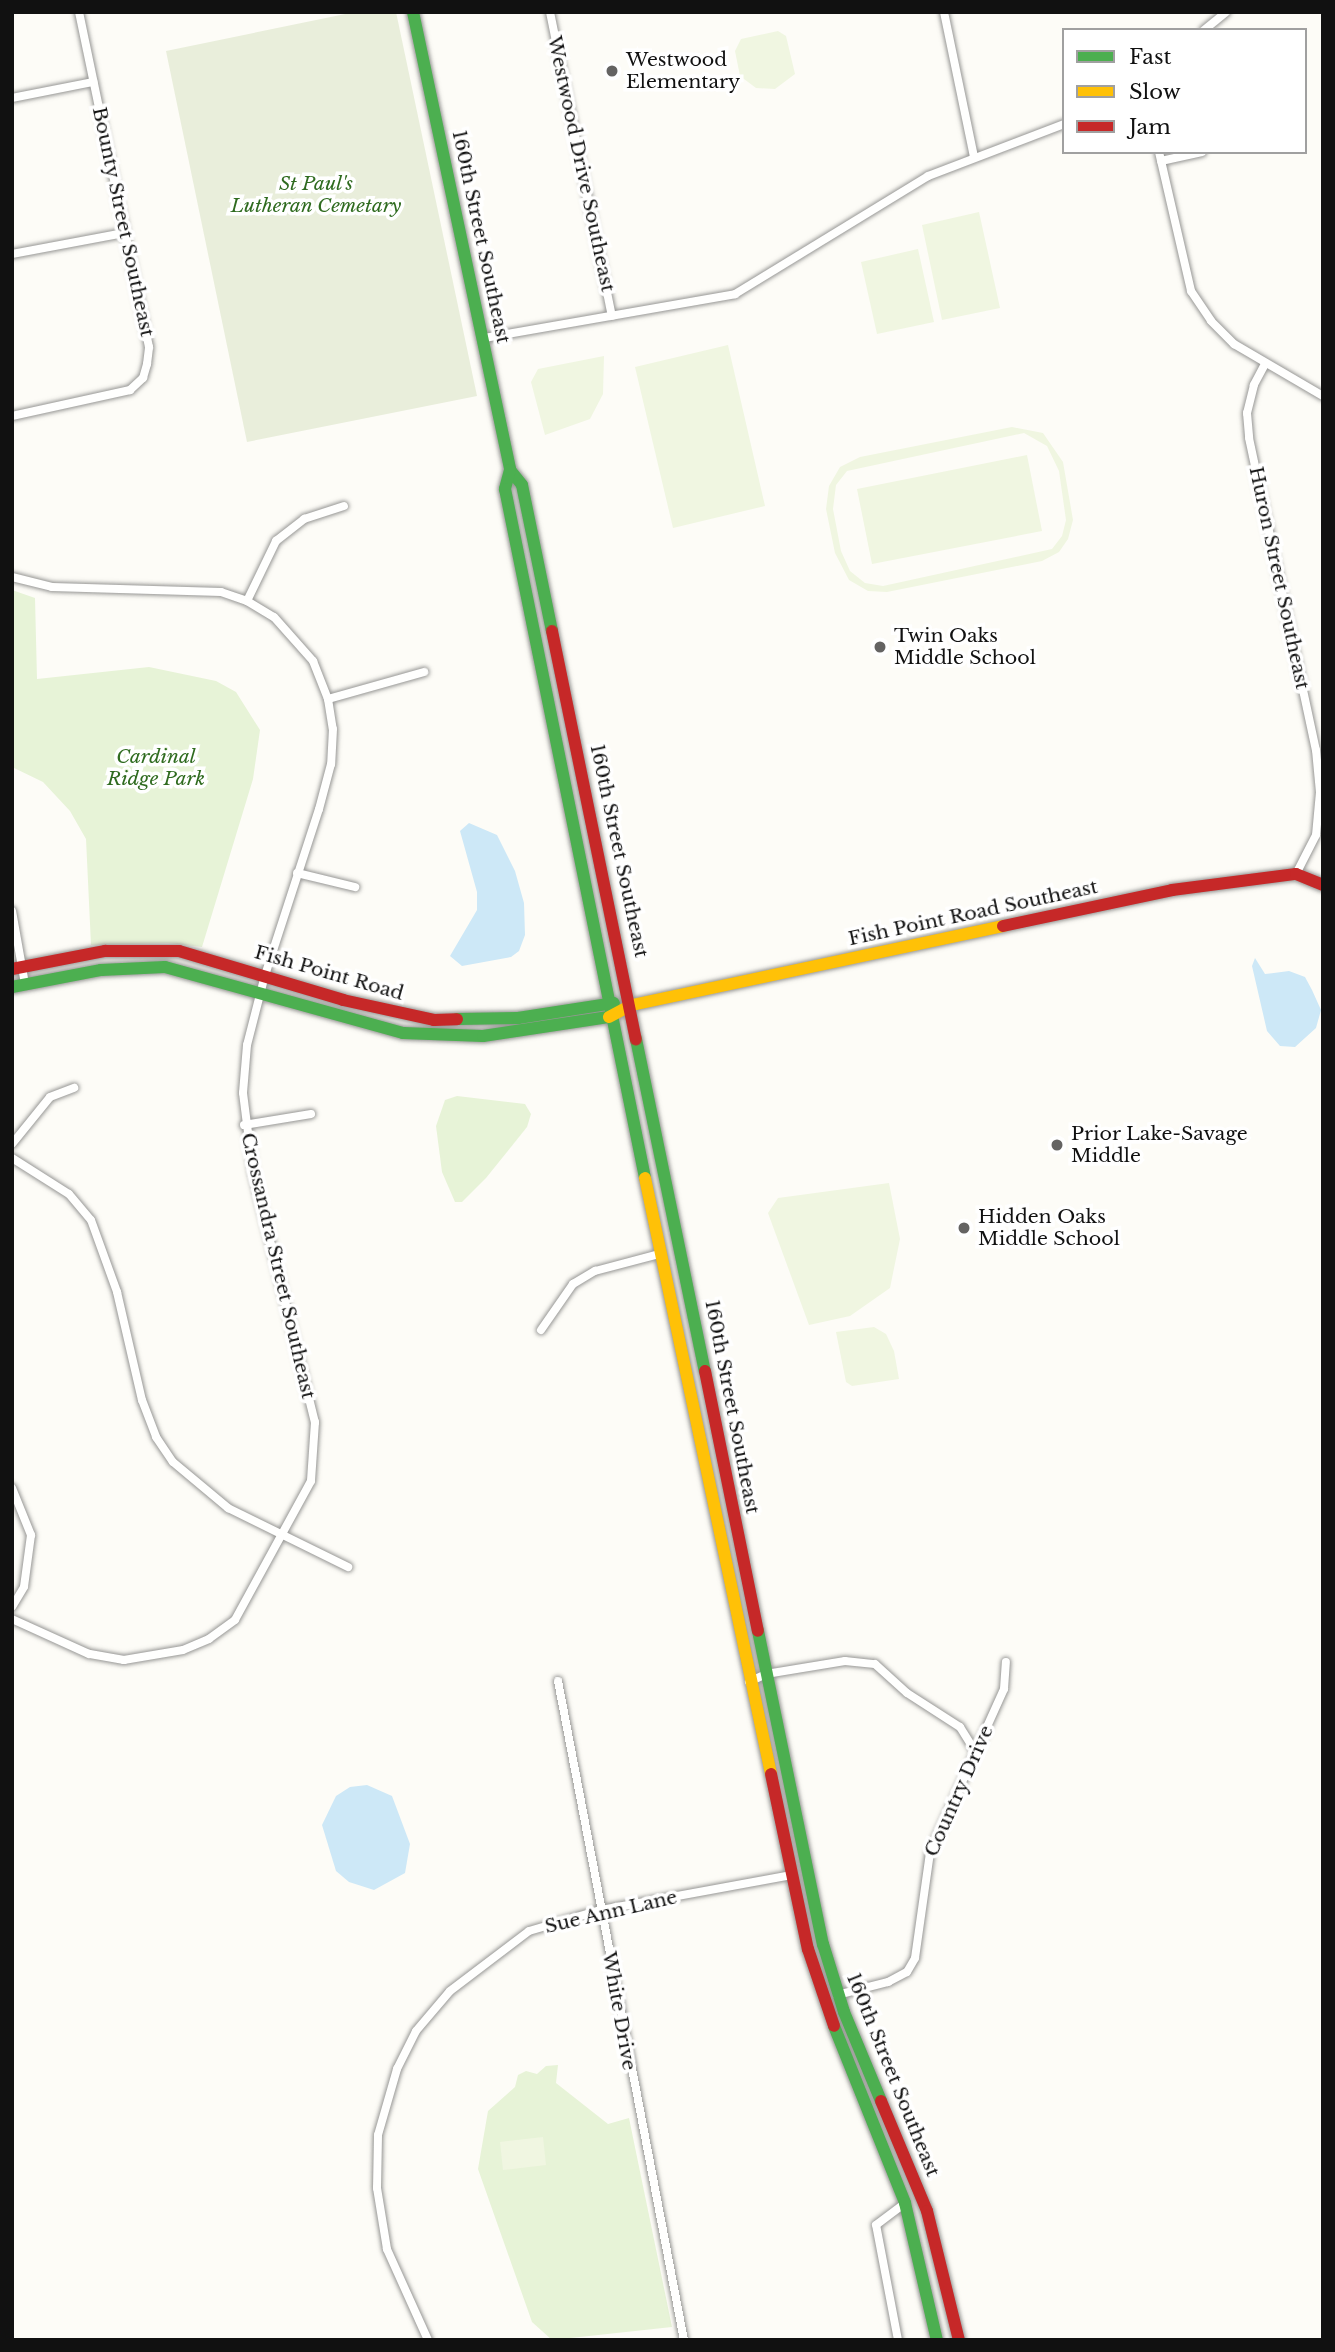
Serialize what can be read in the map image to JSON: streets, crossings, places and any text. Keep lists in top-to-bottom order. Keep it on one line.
{"streets":{"street":["Westwood Drive Southeast","Bounty Street Southeast","160th Street Southeast","Huron Street Southeast","Fish Point Road Southeast","Fish Point Road","Crossandra Street Southeast","Country Drive","Sue Ann Lane","White Drive"]},"crossings":[["160th Street Southeast","Fish Point Road Southeast"],["160th Street Southeast","Fish Point Road"],["160th Street Southeast","Country Drive"],["160th Street Southeast","Sue Ann Lane"],["Huron Street Southeast","Fish Point Road Southeast"],["Fish Point Road Southeast","Fish Point Road"],["Fish Point Road","Crossandra Street Southeast"],["Sue Ann Lane","White Drive"]],"parks":["St Paul's Lutheran Cemetary","Cardinal Ridge Park"],"places":["Westwood Elementary","Twin Oaks Middle School","Prior Lake-Savage Middle","Hidden Oaks Middle School"],"legend":["Fast","Slow","Jam"]}
